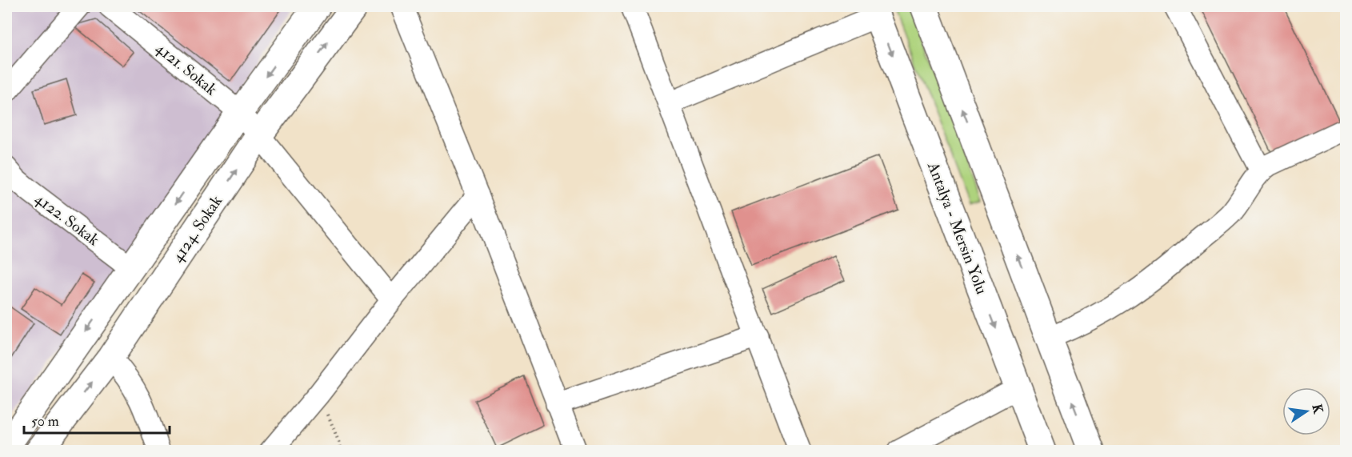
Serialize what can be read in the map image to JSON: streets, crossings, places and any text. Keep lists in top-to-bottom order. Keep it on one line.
{"streets":{"main road":["Antalya - Mersin Yolu","4124. Sokak"],"street":["4121. Sokak","4122. Sokak"]},"crossings":[["4121. Sokak","4124. Sokak"]],"scale_bar":"50 m","north":"right"}
